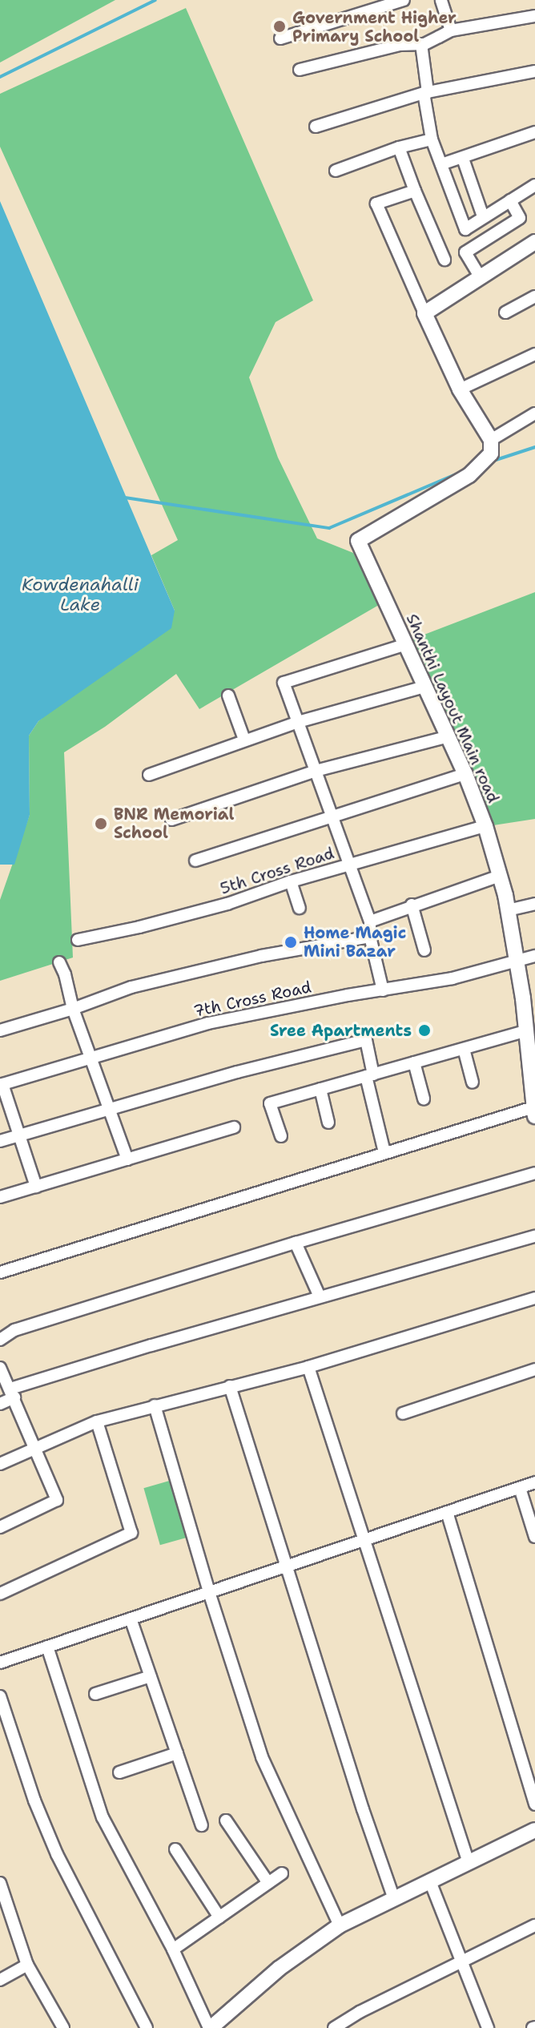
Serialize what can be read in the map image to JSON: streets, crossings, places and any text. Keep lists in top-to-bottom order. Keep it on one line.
{"streets":{"street":["Shanthi Layout Main road","5th Cross Road","7th Cross Road"]},"crossings":[["Shanthi Layout Main road","5th Cross Road"],["Shanthi Layout Main road","7th Cross Road"]],"water":["Kowdenahalli Lake"],"places":["Government Higher Primary School","BNR Memorial School","Home Magic Mini Bazar","Sree Apartments"]}
